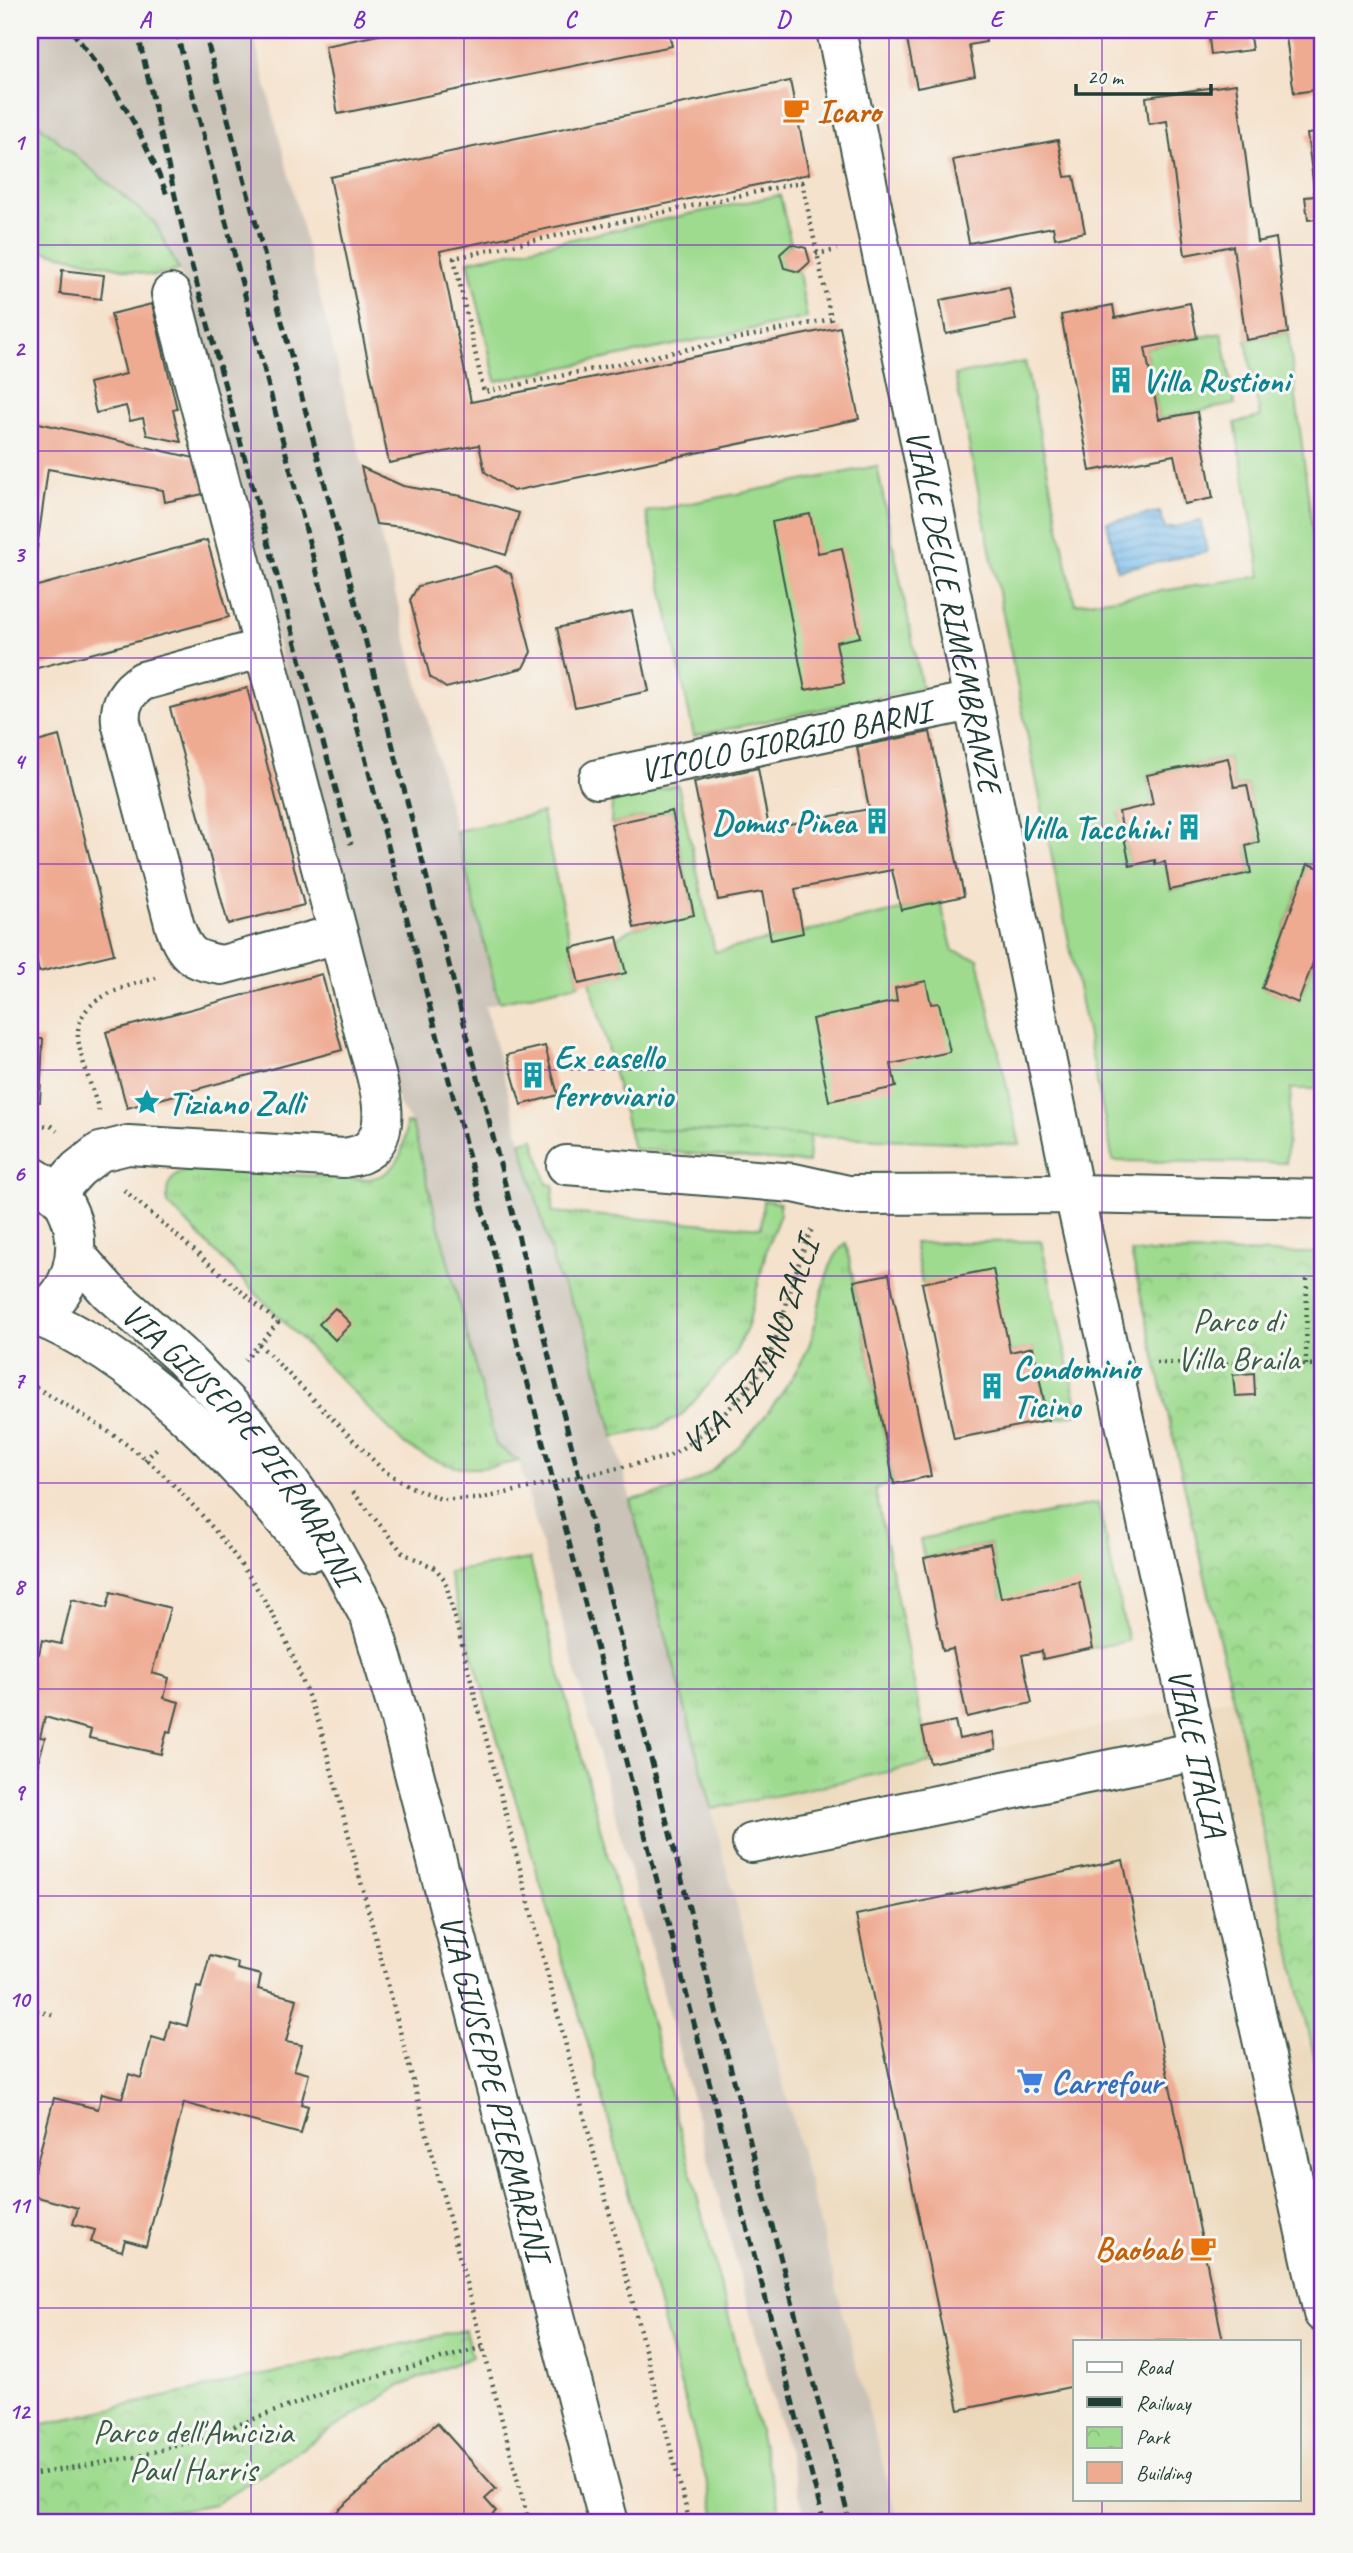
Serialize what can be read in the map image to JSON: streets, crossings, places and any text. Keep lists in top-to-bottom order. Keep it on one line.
{"streets":{"street":["VIALE DELLE RIMEMBRANZE","VICOLO GIORGIO BARNI","VIA GIUSEPPE PIERMARINI","VIALE ITALIA"],"path":["VIA TIZIANO ZALLI"]},"crossings":[["VIALE DELLE RIMEMBRANZE","VICOLO GIORGIO BARNI"],["VIALE DELLE RIMEMBRANZE","VIALE ITALIA"]],"parks":["Parco di Villa Braila","Parco dell'Amicizia Paul Harris"],"places":{"cafe":["Icaro","Baobab"],"building":["Villa Rustioni","Domus Pinea","Villa Tacchini","Ex casello ferroviario","Condominio Ticino"],"place":["Tiziano Zalli"],"supermarket":["Carrefour"]},"legend":["Road","Railway","Park","Building"],"scale_bar":"20 m","grid":{"columns":["A","B","C","D","E","F"],"rows":["1","2","3","4","5","6","7","8","9","10","11","12"]}}
